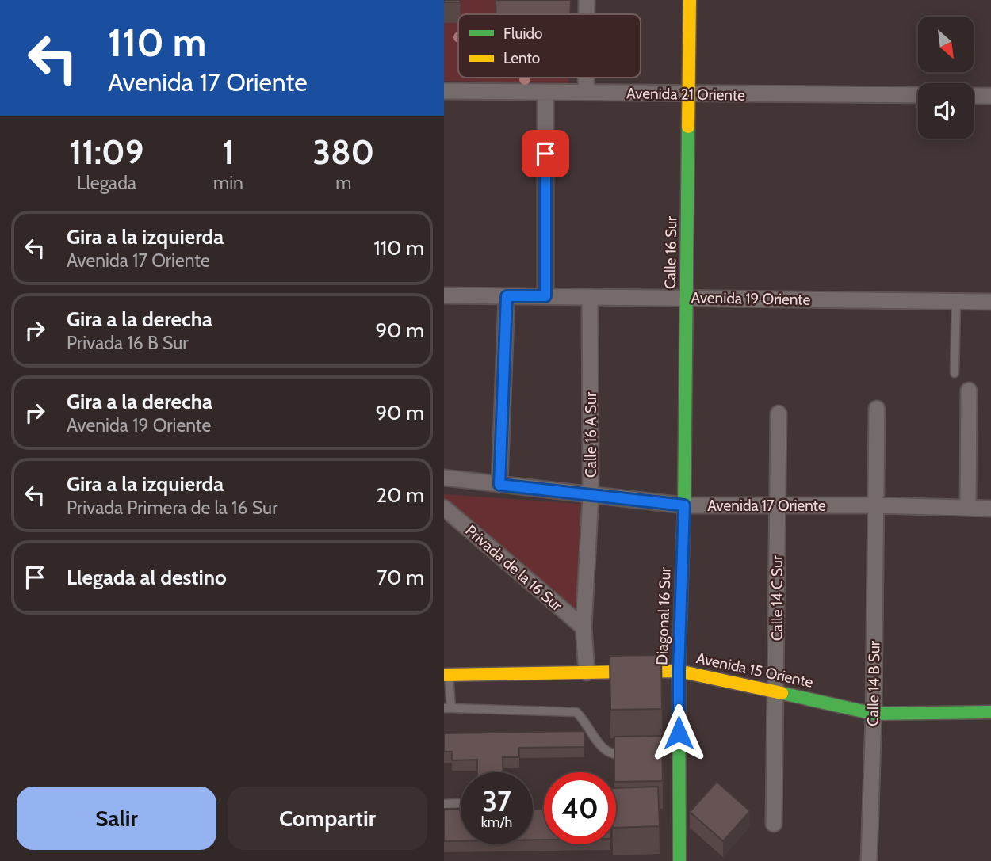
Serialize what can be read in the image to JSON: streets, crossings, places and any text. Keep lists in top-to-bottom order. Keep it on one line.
{"streets":{"street":["Avenida 21 Oriente","Calle 16 Sur","Avenida 19 Oriente","Calle 16 A Sur","Avenida 17 Oriente","Privada de la 16 Sur","Calle 14 C Sur","Diagonal 16 Sur","Avenida 15 Oriente","Calle 14 B Sur"]},"crossings":[["Avenida 21 Oriente","Calle 16 Sur"],["Calle 16 Sur","Avenida 19 Oriente"],["Calle 16 Sur","Avenida 17 Oriente"],["Calle 16 Sur","Diagonal 16 Sur"],["Avenida 19 Oriente","Calle 16 A Sur"],["Calle 16 A Sur","Avenida 17 Oriente"],["Calle 16 A Sur","Privada de la 16 Sur"],["Calle 16 A Sur","Avenida 15 Oriente"],["Avenida 17 Oriente","Calle 14 C Sur"],["Avenida 17 Oriente","Diagonal 16 Sur"],["Avenida 17 Oriente","Calle 14 B Sur"],["Calle 14 C Sur","Avenida 15 Oriente"],["Diagonal 16 Sur","Avenida 15 Oriente"],["Avenida 15 Oriente","Calle 14 B Sur"]],"legend":["Fluido","Lento"],"north":"bottom right","page":{"turn":["110 m","Avenida 17 Oriente"],"eta":["11:09","Llegada","1","min","380","m"],"list":[{"name":"Gira a la izquierda","note":"Avenida 17 Oriente","value":"110 m"},{"name":"Gira a la derecha","note":"Privada 16 B Sur","value":"90 m"},{"name":"Gira a la derecha","note":"Avenida 19 Oriente","value":"90 m"},{"name":"Gira a la izquierda","note":"Privada Primera de la 16 Sur","value":"20 m"},{"name":"Llegada al destino","value":"70 m"}],"speed":"37 km/h","limit":"40","buttons":["Salir","Compartir"]}}
